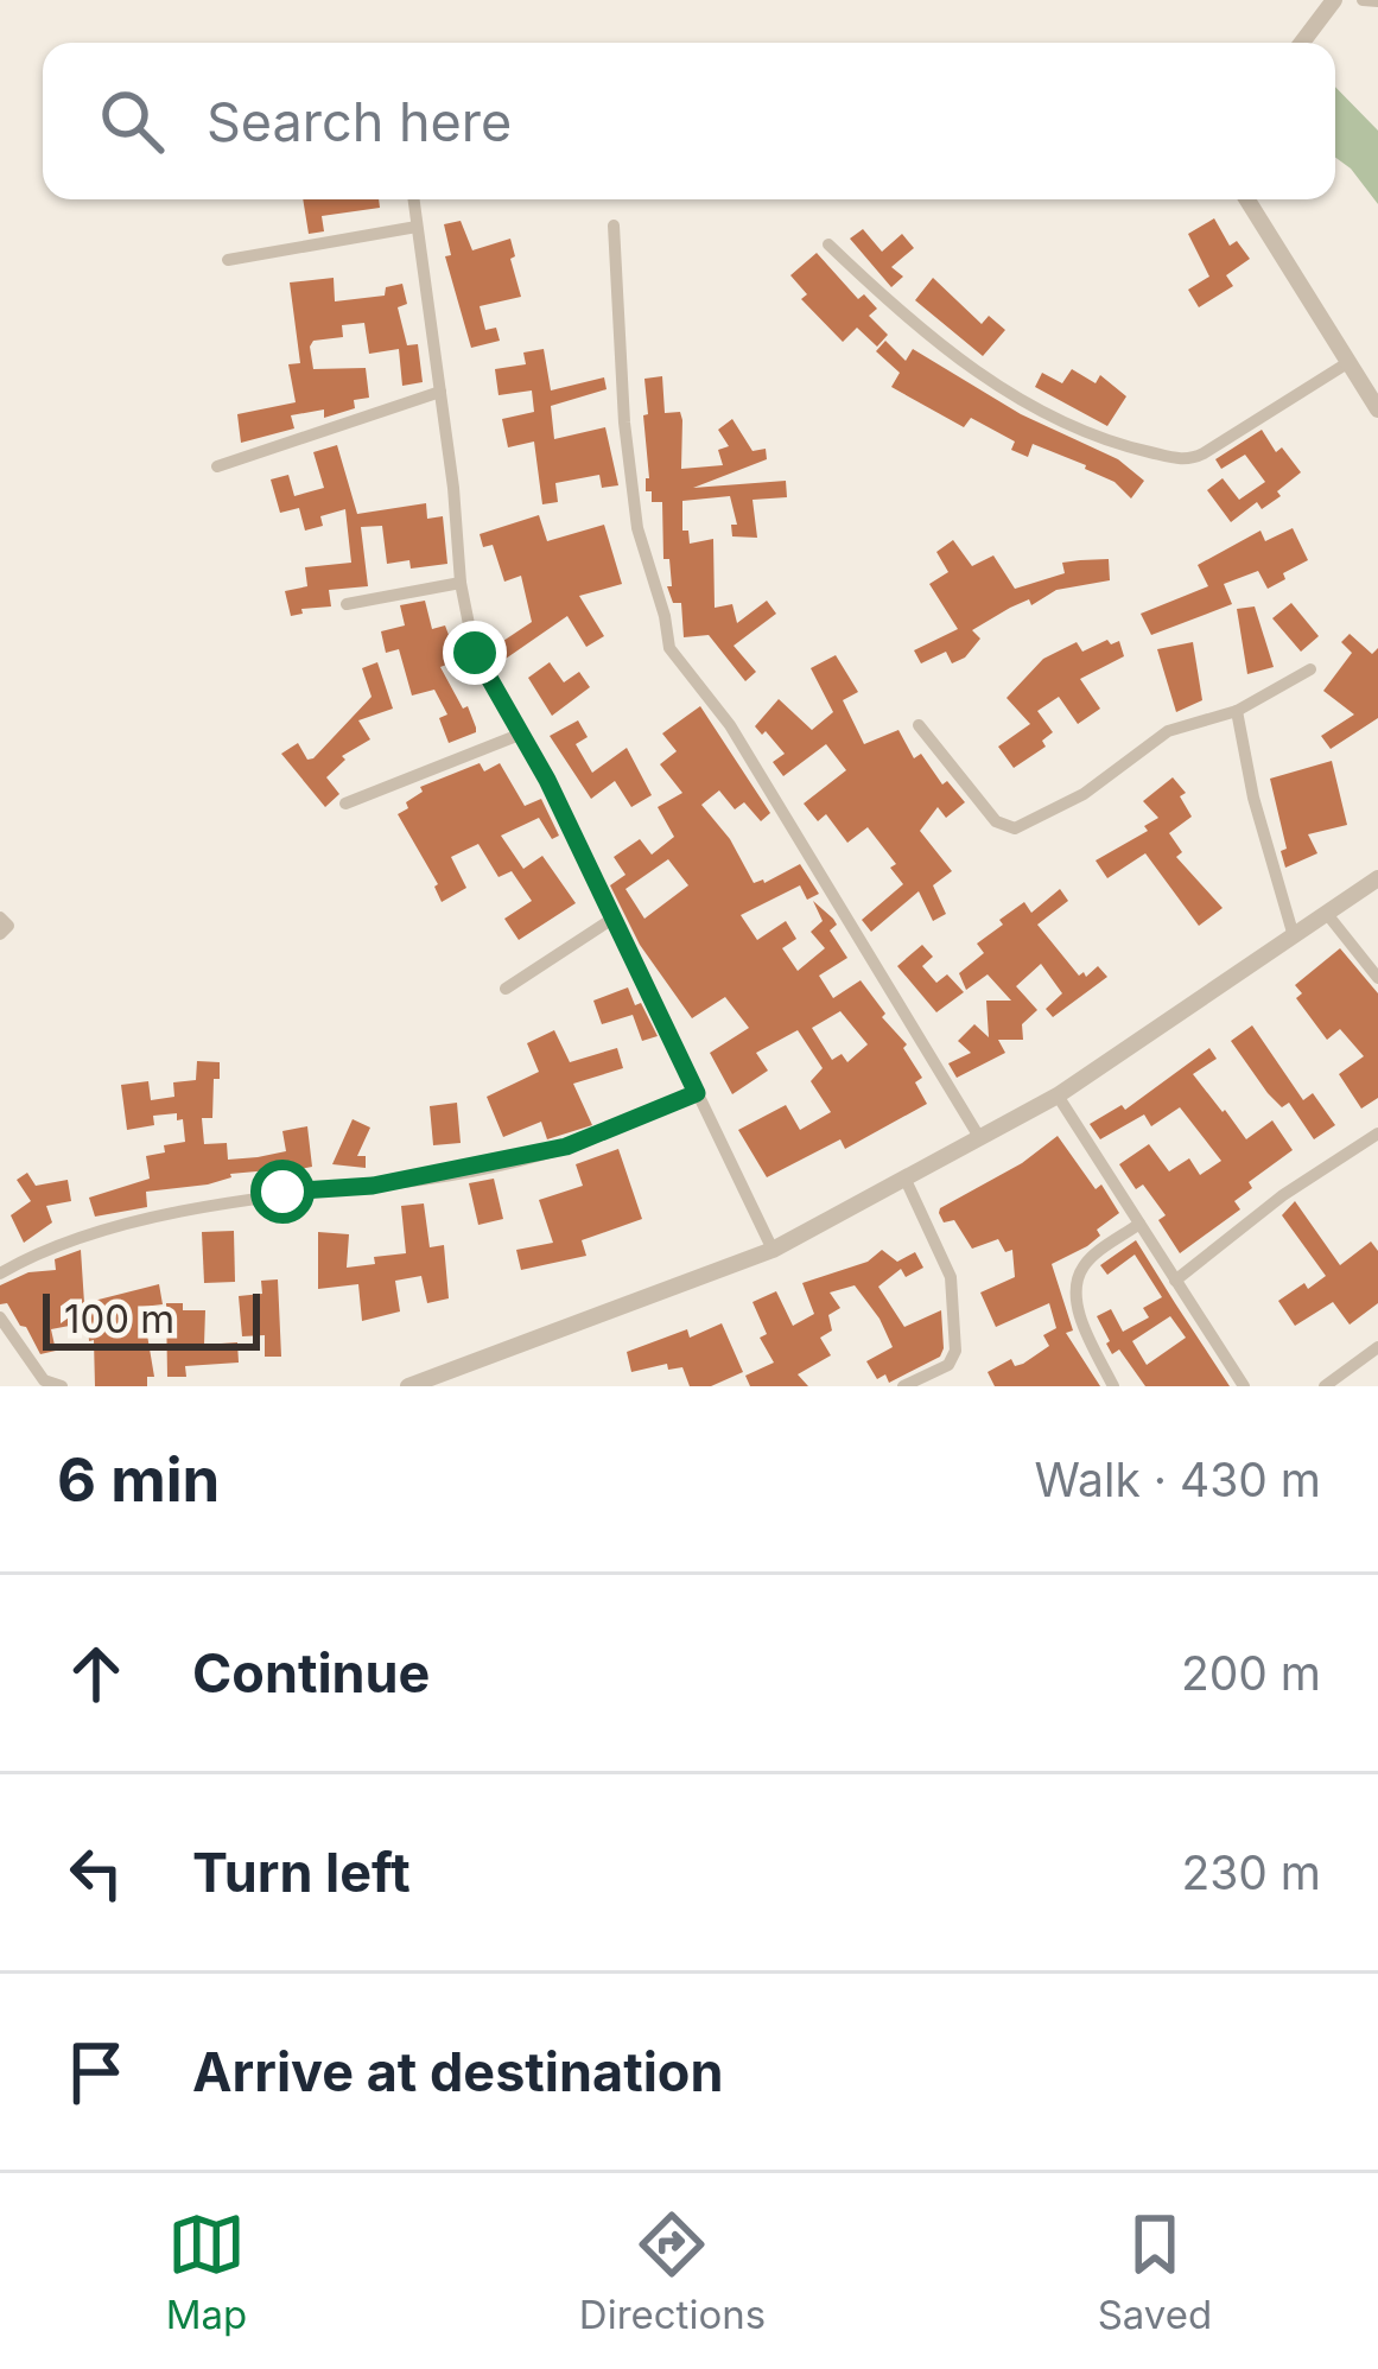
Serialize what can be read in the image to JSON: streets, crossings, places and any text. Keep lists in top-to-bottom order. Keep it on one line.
{"scale_bar":"100 m","page":{"search":"Search here","scale":"100 m","heading":["6 min","Walk · 430 m"],"list":[["Continue","200 m"],["Turn left","230 m"],"Arrive at destination"],"nav":["Map","Directions","Saved"]}}
